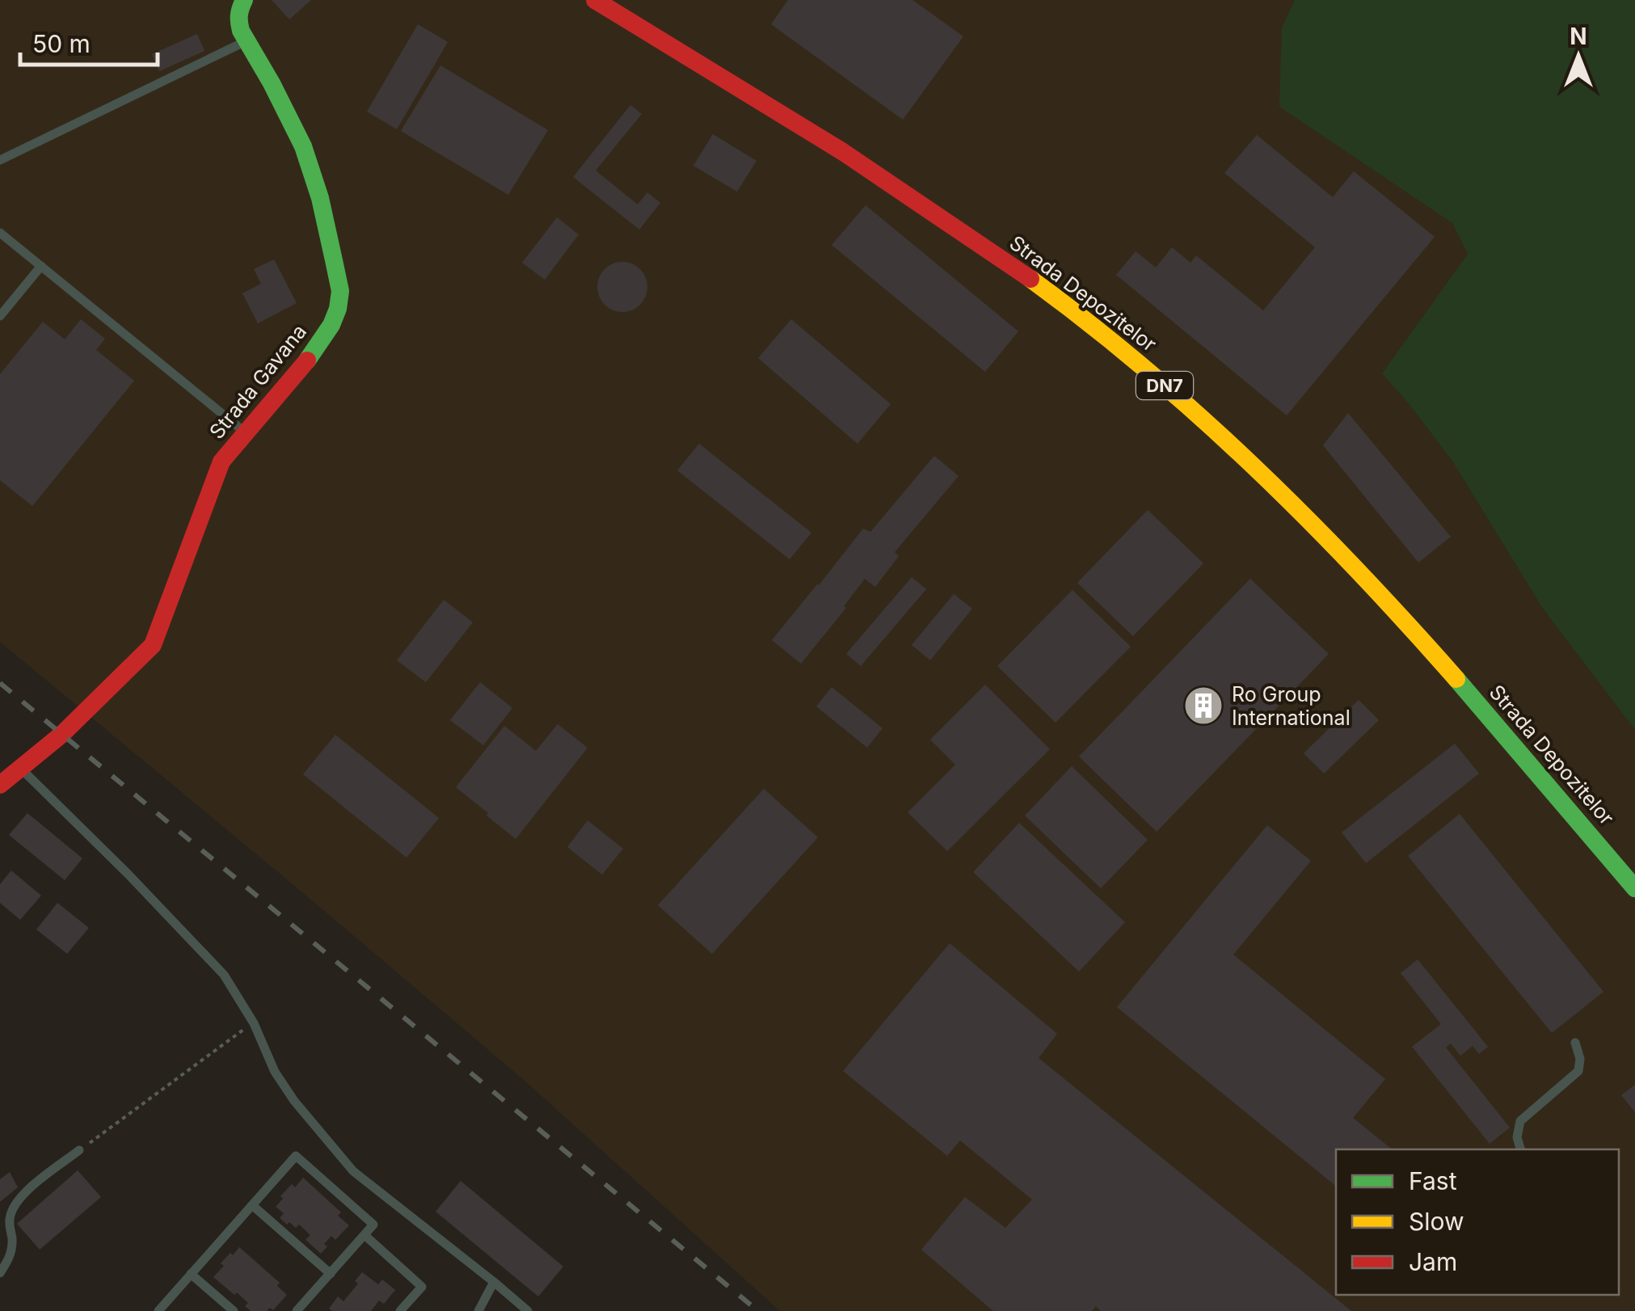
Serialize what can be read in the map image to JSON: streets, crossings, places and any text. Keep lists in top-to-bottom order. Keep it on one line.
{"streets":{"main road":["Strada Depozitelor","Strada Gavana","DN7"]},"places":{"building":["Ro Group International"]},"legend":["Fast","Slow","Jam"],"scale_bar":"50 m","north":"top"}
